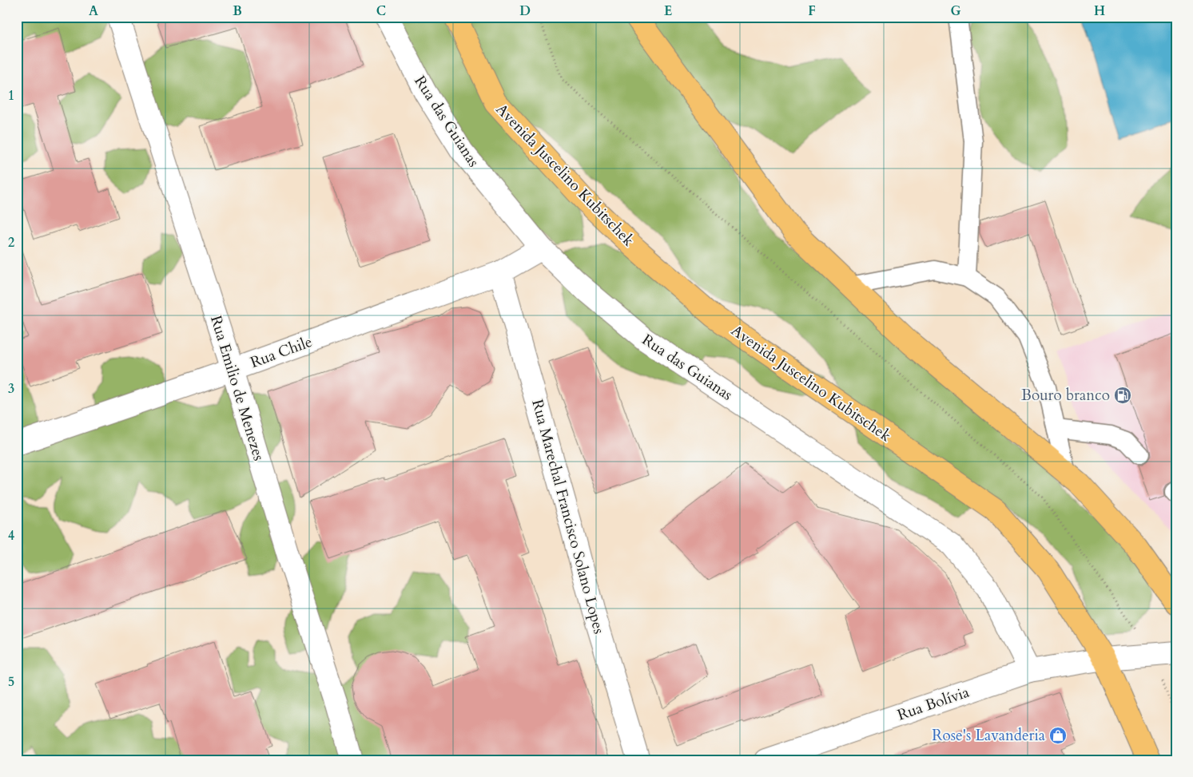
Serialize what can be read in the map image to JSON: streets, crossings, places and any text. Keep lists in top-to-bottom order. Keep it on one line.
{"streets":{"main road":["Avenida Juscelino Kubitschek"],"street":["Rua das Guianas","Rua Chile","Rua Emilio de Menezes","Rua Marechal Francisco Solano Lopes","Rua Bolívia"]},"crossings":[["Rua das Guianas","Rua Chile"],["Rua das Guianas","Rua Bolívia"],["Avenida Juscelino Kubitschek","Rua Bolívia"],["Rua Chile","Rua Emilio de Menezes"],["Rua Chile","Rua Marechal Francisco Solano Lopes"]],"places":{"fuel station":["Bouro branco"],"shop":["Rose's Lavanderia"]},"grid":{"columns":["A","B","C","D","E","F","G","H"],"rows":["1","2","3","4","5"]}}
